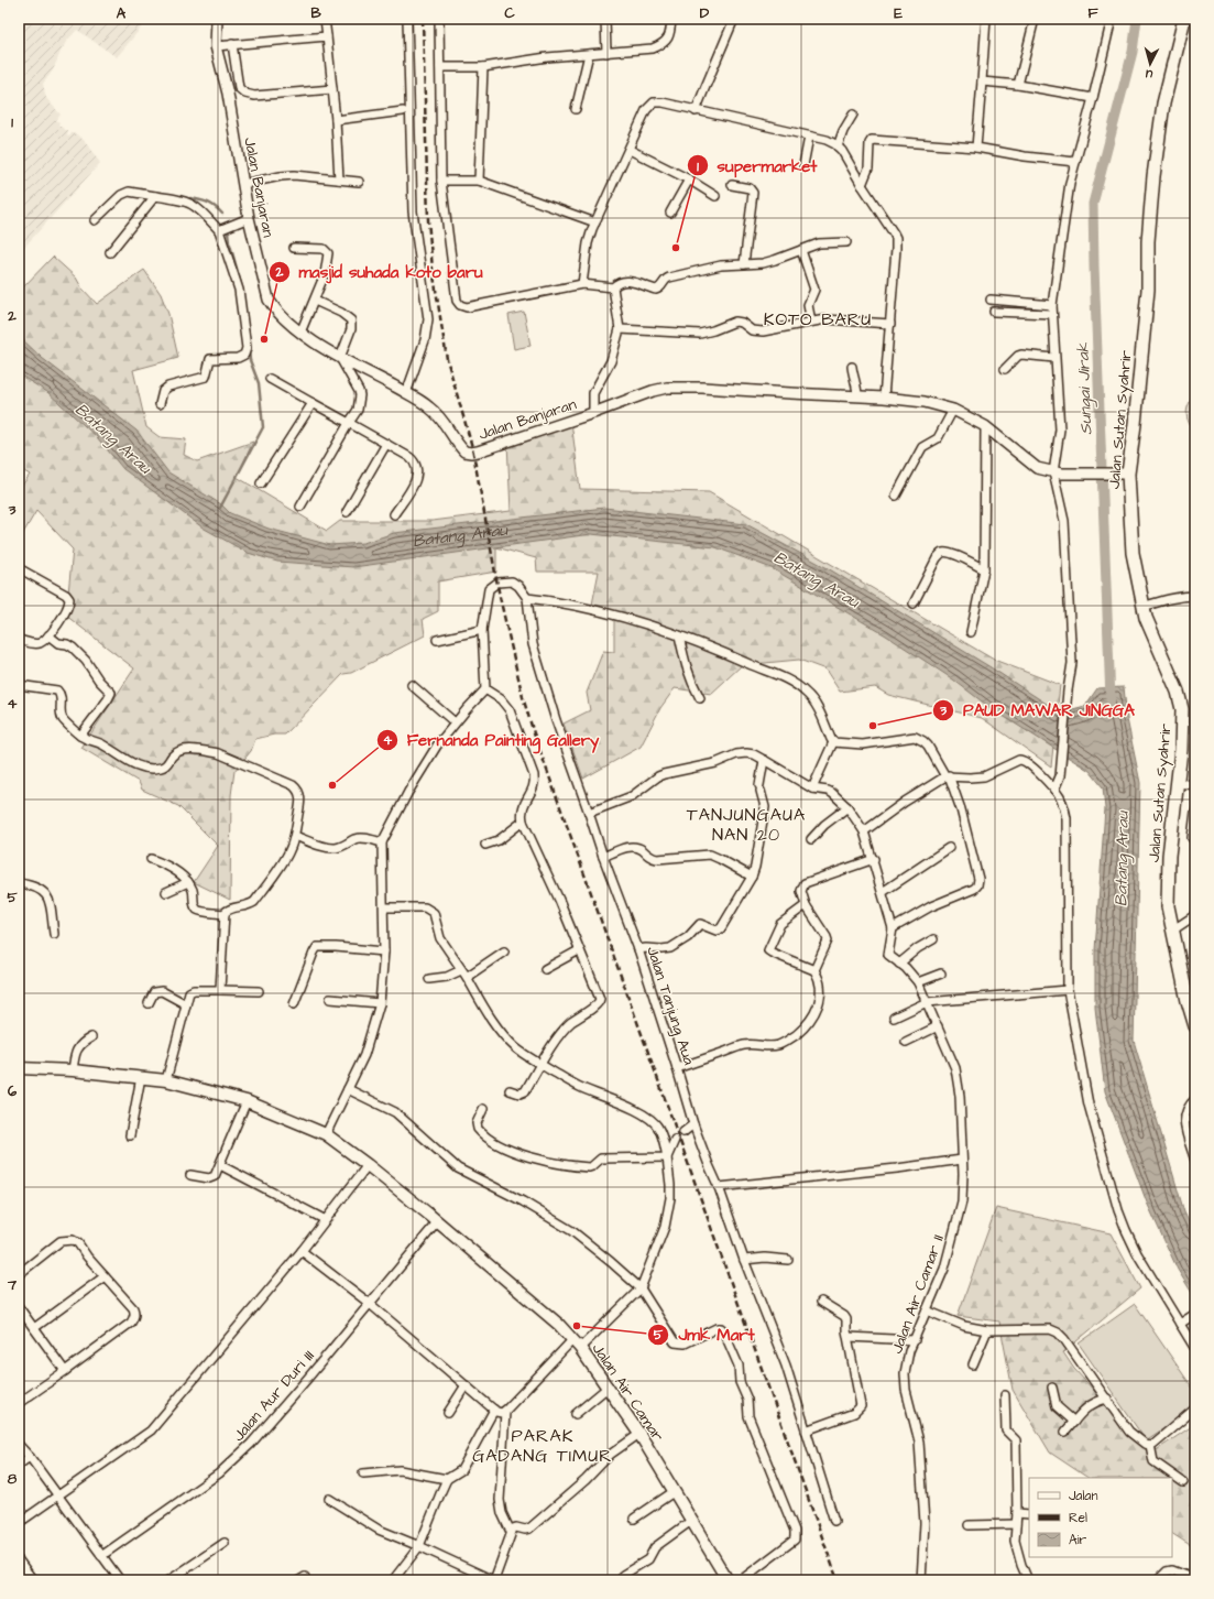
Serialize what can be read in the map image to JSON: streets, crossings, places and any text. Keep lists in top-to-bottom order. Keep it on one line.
{"streets":{"main road":["Jalan Sutan Syahrir","Jalan Air Camar"],"street":["Jalan Banjaran","Jalan Tanjung Aua","Jalan Air Camar II","Jalan Aur Duri III"]},"crossings":[["Jalan Banjaran","Jalan Sutan Syahrir"],["Jalan Tanjung Aua","Jalan Air Camar II"],["Jalan Air Camar","Jalan Aur Duri III"]],"districts":["KOTO BARU","TANJUNGAUA NAN 20","PARAK GADANG TIMUR"],"water":["Sungai Jirak","Batang Arau"],"places":["supermarket","masjid suhada koto baru","PAUD MAWAR JINGGA","Fernanda Painting Gallery","Jmk Mart"],"legend":["Jalan","Rel","Air"],"north":"bottom","grid":{"columns":["A","B","C","D","E","F"],"rows":["1","2","3","4","5","6","7","8"]}}
